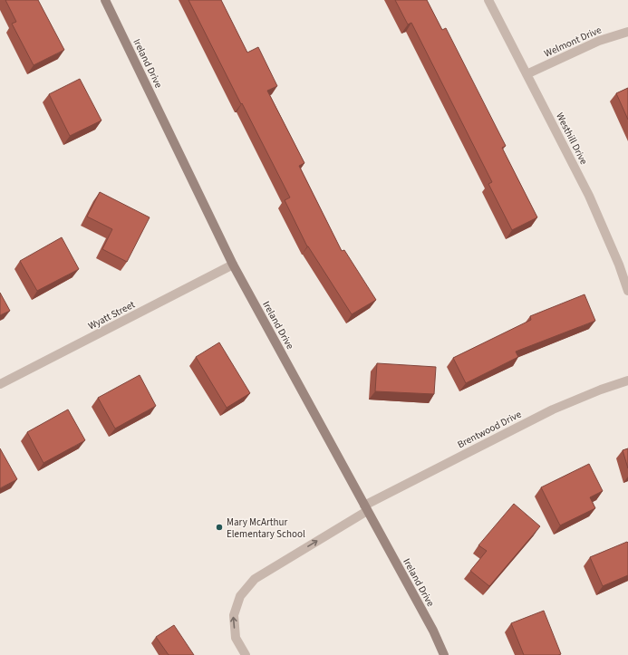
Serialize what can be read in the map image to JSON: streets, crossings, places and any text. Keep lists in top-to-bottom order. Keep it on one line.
{"streets":{"main road":["Ireland Drive"],"street":["Welmont Drive","Westhill Drive","Wyatt Street","Brentwood Drive"]},"crossings":[["Welmont Drive","Westhill Drive"],["Ireland Drive","Wyatt Street"],["Ireland Drive","Brentwood Drive"]],"one_way":["Brentwood Drive"],"places":["Mary McArthur Elementary School"]}
